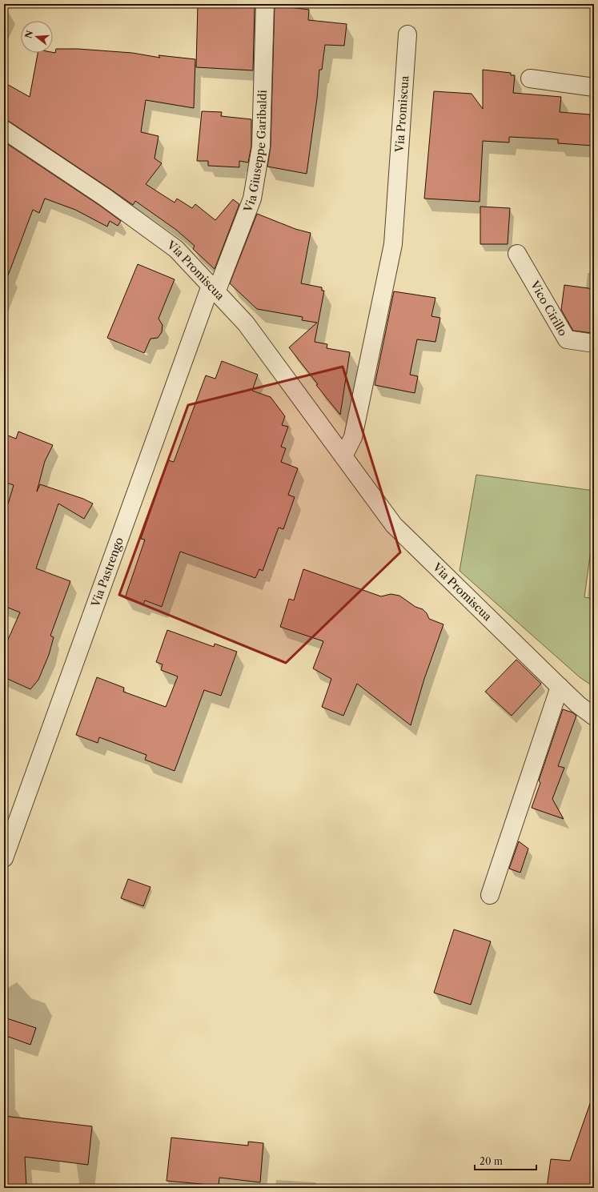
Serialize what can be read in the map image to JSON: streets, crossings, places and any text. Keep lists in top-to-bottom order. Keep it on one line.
{"streets":{"street":["Via Promiscua","Via Giuseppe Garibaldi","Vico Cirillo","Via Pastrengo"]},"crossings":[["Via Promiscua","Via Giuseppe Garibaldi"],["Via Promiscua","Via Pastrengo"],["Via Giuseppe Garibaldi","Via Pastrengo"]],"scale_bar":"20 m","north":"left"}
